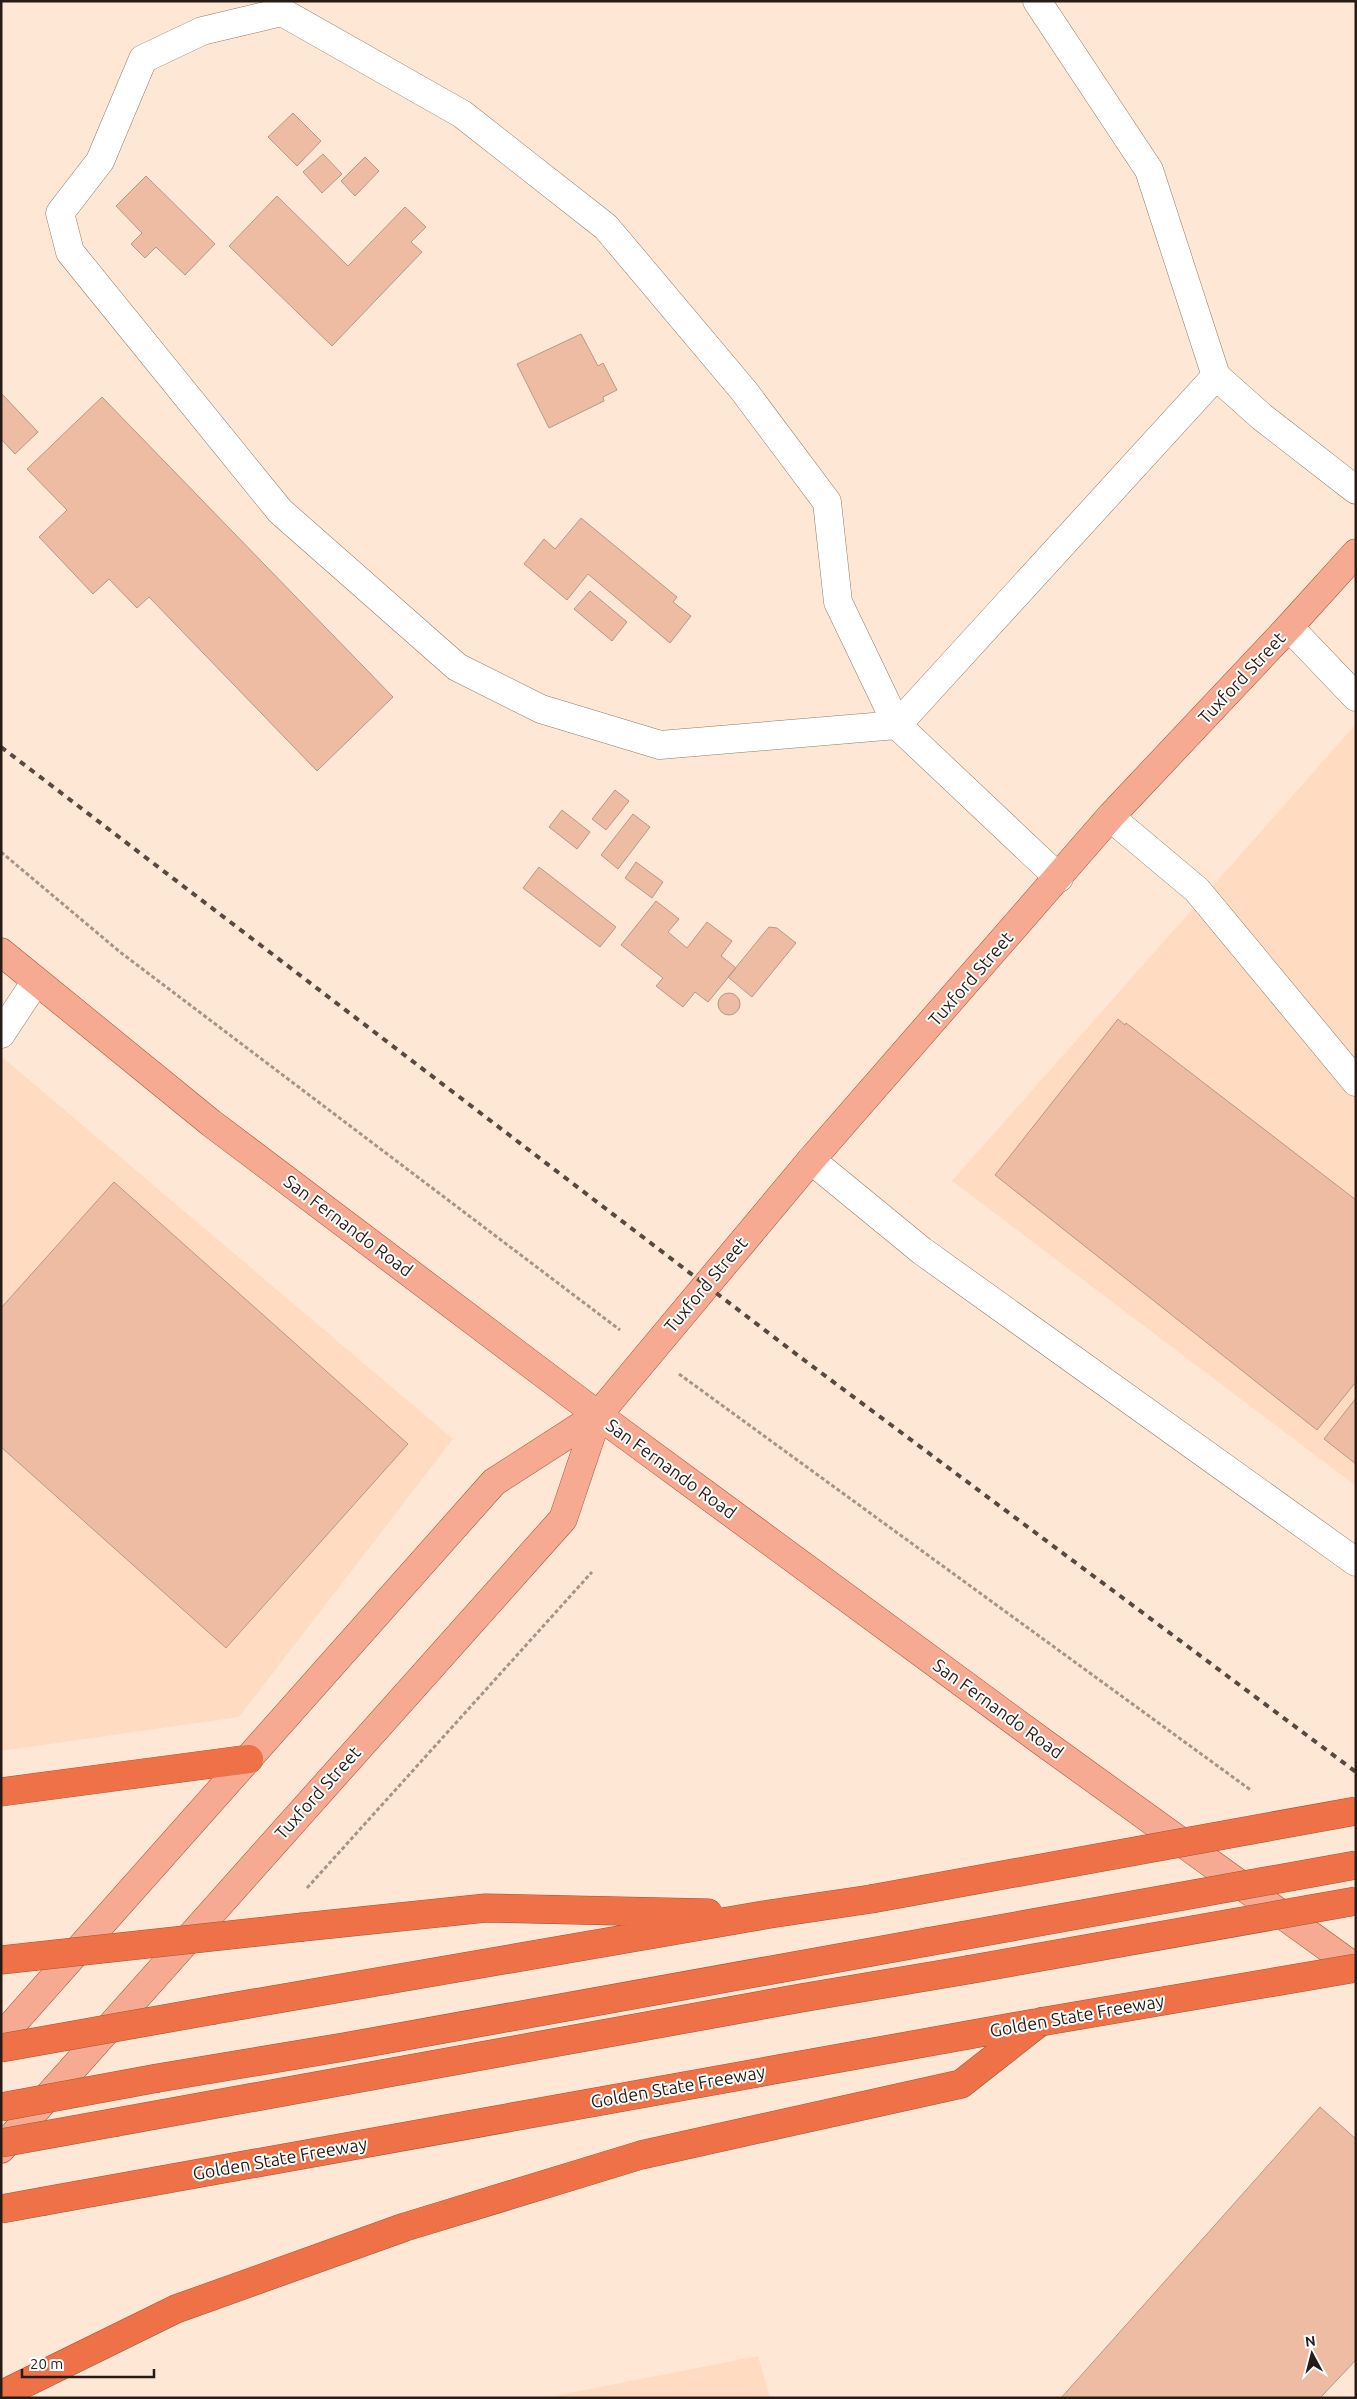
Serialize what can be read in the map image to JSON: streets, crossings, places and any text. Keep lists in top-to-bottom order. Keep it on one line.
{"streets":{"highway":["Golden State Freeway"],"main road":["Tuxford Street","San Fernando Road"]},"crossings":[["Tuxford Street","San Fernando Road"],["San Fernando Road","Golden State Freeway"]],"scale_bar":"20 m","north":"top"}
